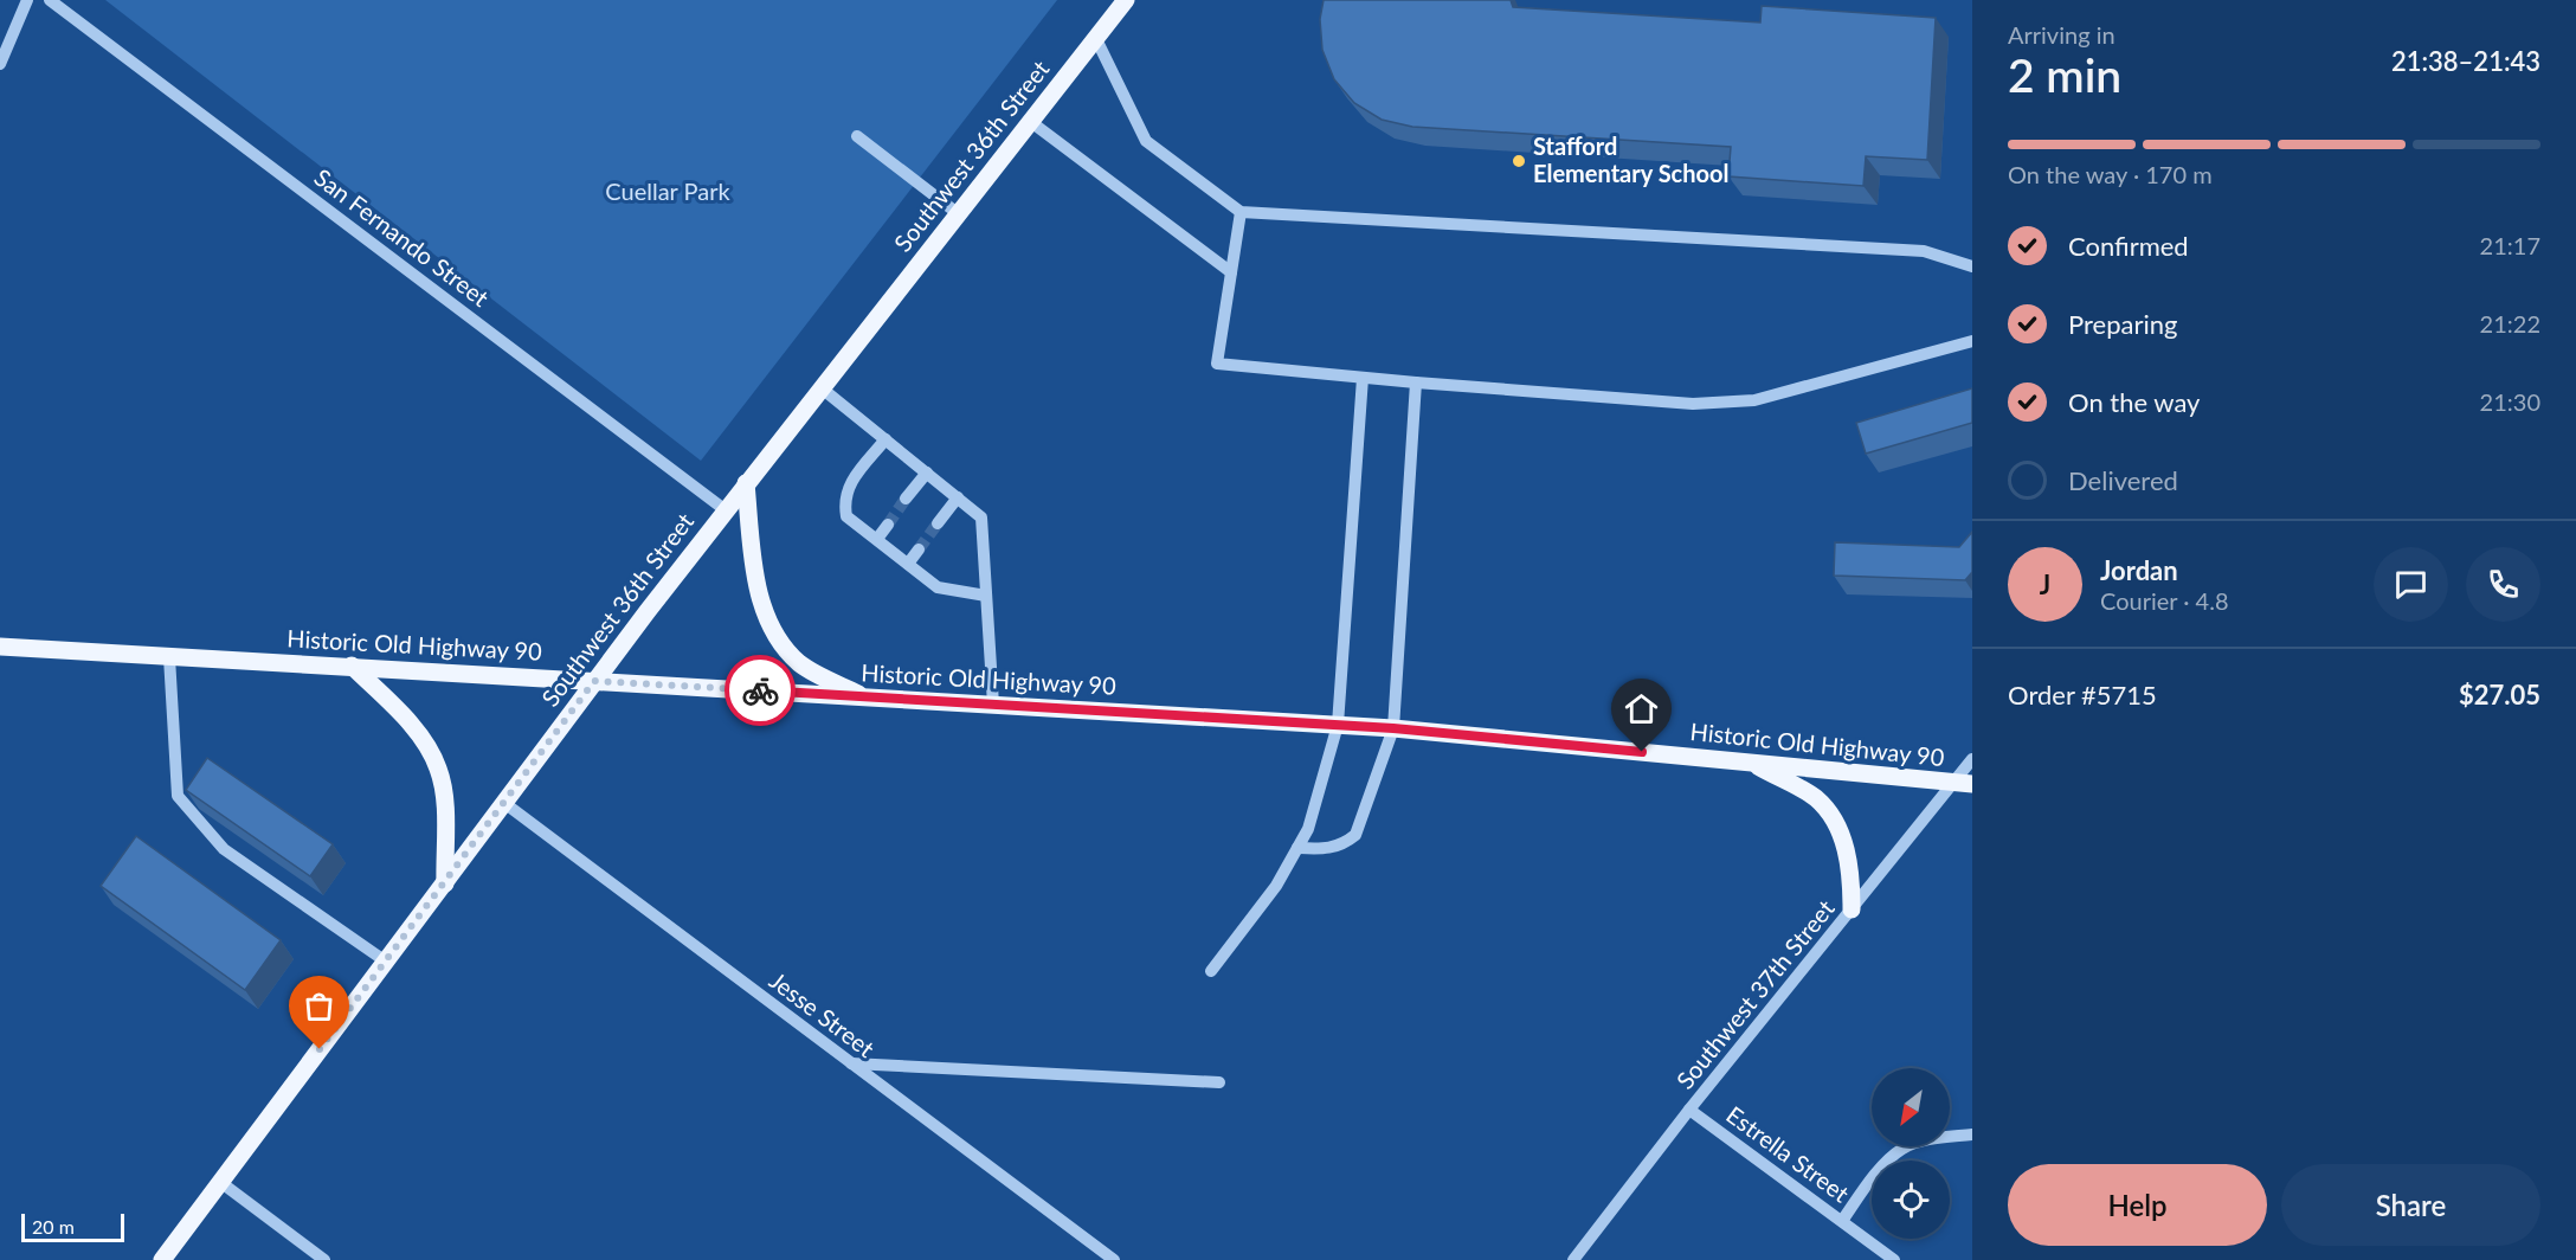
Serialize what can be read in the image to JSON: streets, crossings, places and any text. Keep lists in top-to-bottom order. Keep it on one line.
{"streets":{"main road":["Southwest 36th Street","Historic Old Highway 90"],"street":["San Fernando Street","Southwest 37th Street","Jesse Street","Estrella Street"]},"crossings":[["Southwest 36th Street","San Fernando Street"],["Southwest 36th Street","Historic Old Highway 90"],["Southwest 36th Street","Jesse Street"],["Historic Old Highway 90","Southwest 37th Street"],["Southwest 37th Street","Estrella Street"]],"parks":["Cuellar Park"],"places":["Stafford Elementary School"],"scale_bar":"20 m","north":"bottom left","page":{"heading":["2 min","Arriving in","21:38–21:43"],"panel":["Jordan","Courier · 4.8","Order #5715","$27.05"],"bar":"On the way · 170 m","list":[["Confirmed","21:17"],["Preparing","21:22"],["On the way","21:30"],"Delivered"],"round":"J","buttons":["Help","Share"],"scale":"20 m"}}
